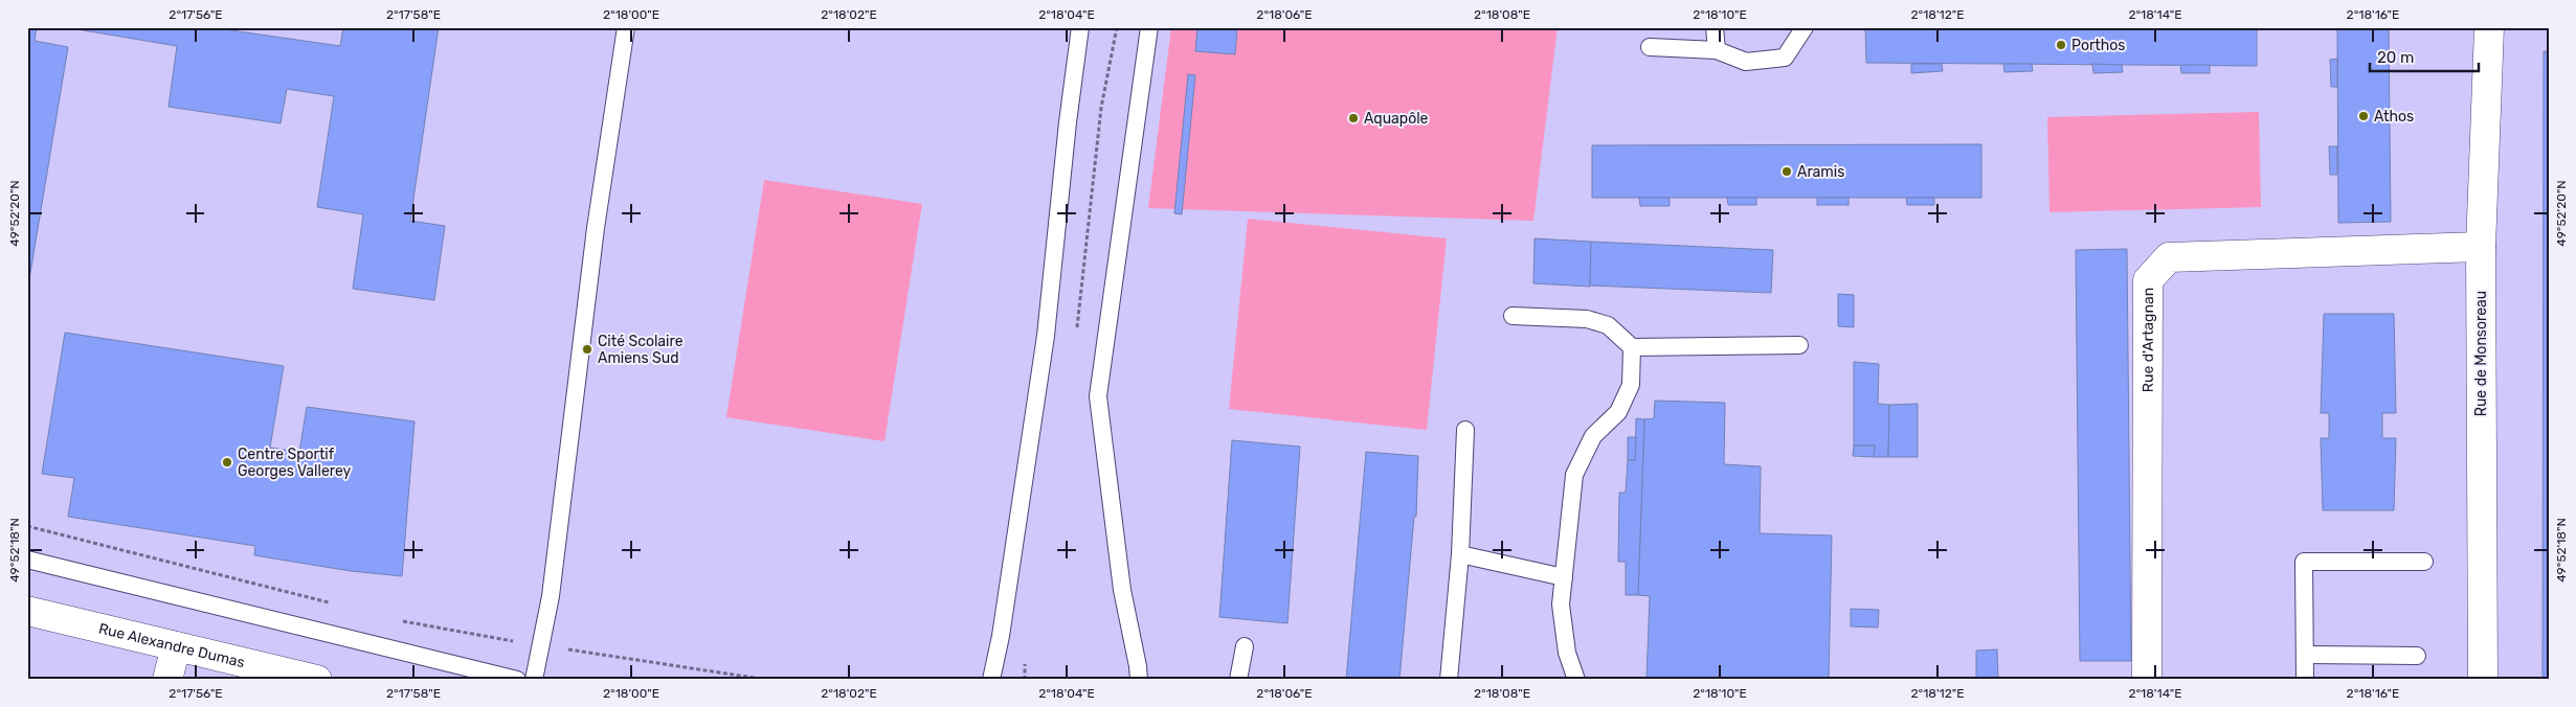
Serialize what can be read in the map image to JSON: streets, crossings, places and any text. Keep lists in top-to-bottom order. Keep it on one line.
{"streets":{"street":["Rue d'Artagnan","Rue de Monsoreau","Rue Alexandre Dumas"]},"crossings":[["Rue d'Artagnan","Rue de Monsoreau"]],"places":["Porthos","Athos","Aquapôle","Aramis","Cité Scolaire Amiens Sud","Centre Sportif Georges Vallerey"],"scale_bar":"20 m","coordinates":["2°17'56\"E","2°17'58\"E","2°18'00\"E","2°18'02\"E","2°18'04\"E","2°18'06\"E","2°18'08\"E","2°18'10\"E","2°18'12\"E","2°18'14\"E","2°18'16\"E","49°52'20\"N","49°52'18\"N"]}
